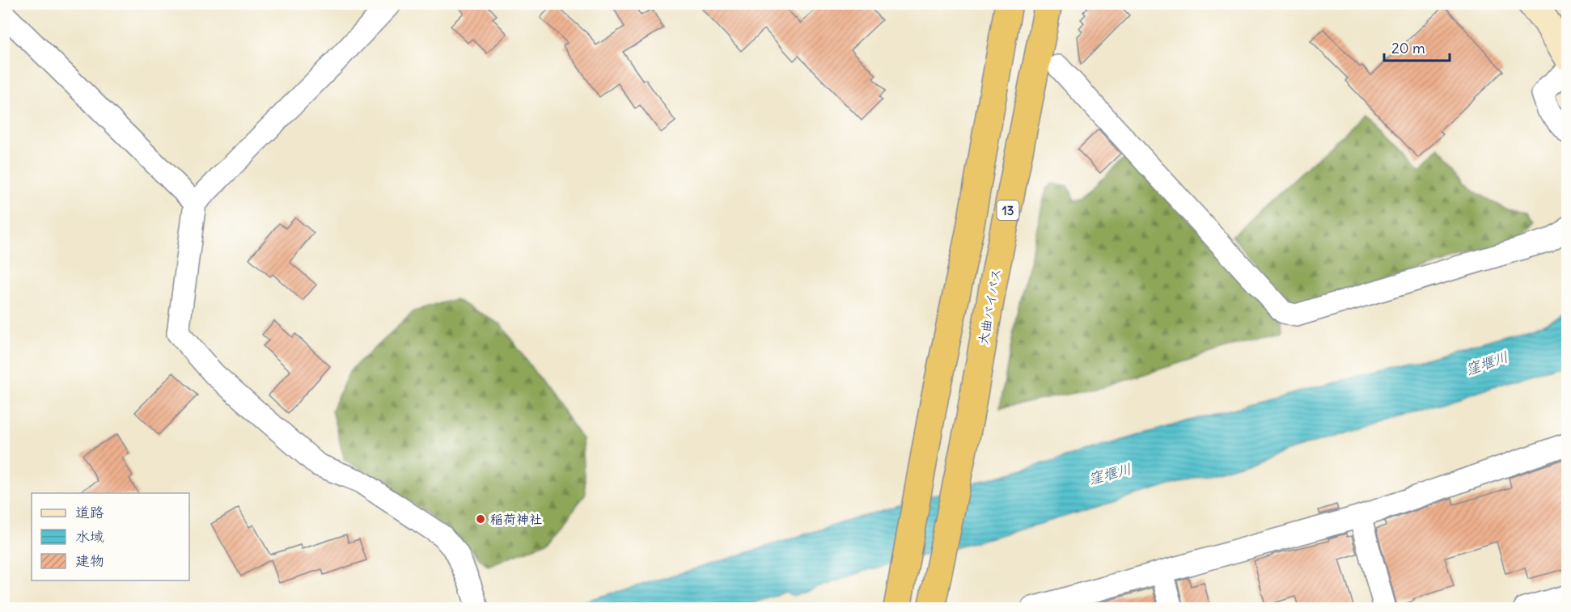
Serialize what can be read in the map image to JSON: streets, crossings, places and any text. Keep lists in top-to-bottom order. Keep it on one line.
{"streets":{"highway":["13","大曲バイパス"]},"water":["窪堰川"],"places":["稲荷神社"],"legend":["道路","水域","建物"],"scale_bar":"20 m"}
